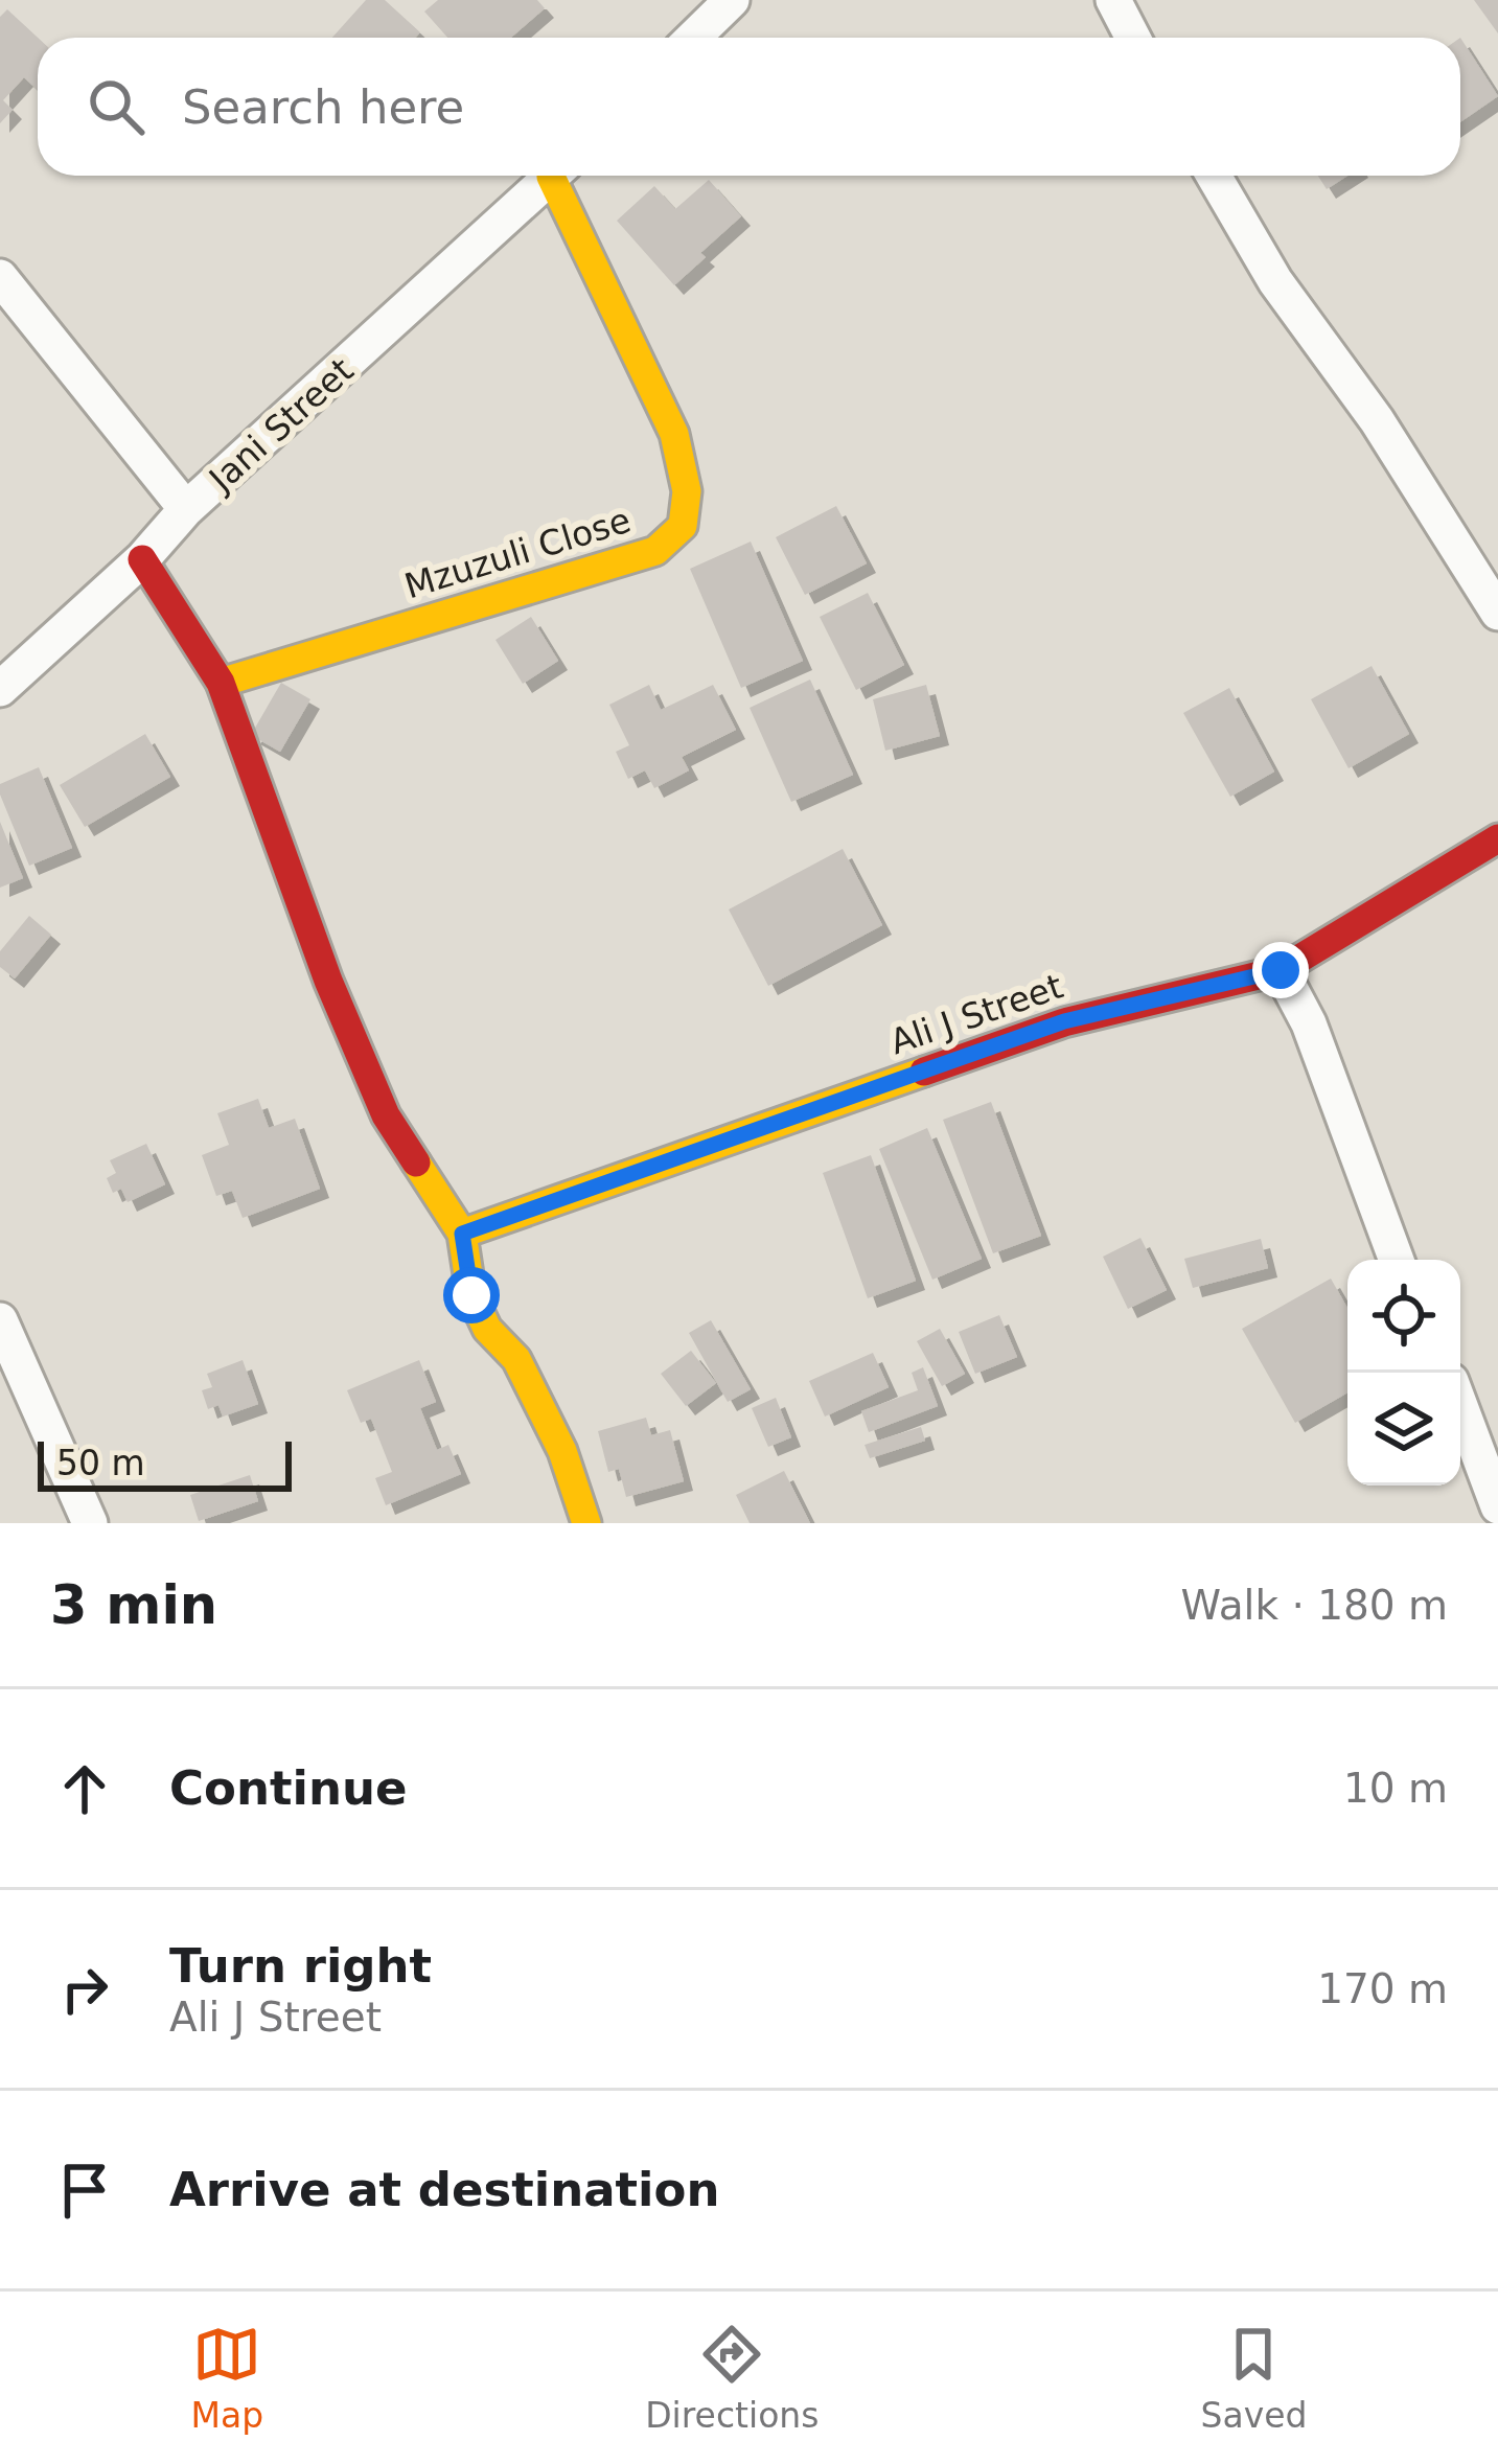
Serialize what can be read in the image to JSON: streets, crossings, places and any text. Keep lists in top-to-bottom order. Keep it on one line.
{"streets":{"street":["Jani Street","Mzuzuli Close","Ali J Street"]},"scale_bar":"50 m","page":{"search":"Search here","scale":"50 m","heading":["3 min","Walk · 180 m"],"list":[["Continue","10 m"],["Turn right","Ali J Street","170 m"],"Arrive at destination"],"nav":["Map","Directions","Saved"]}}
